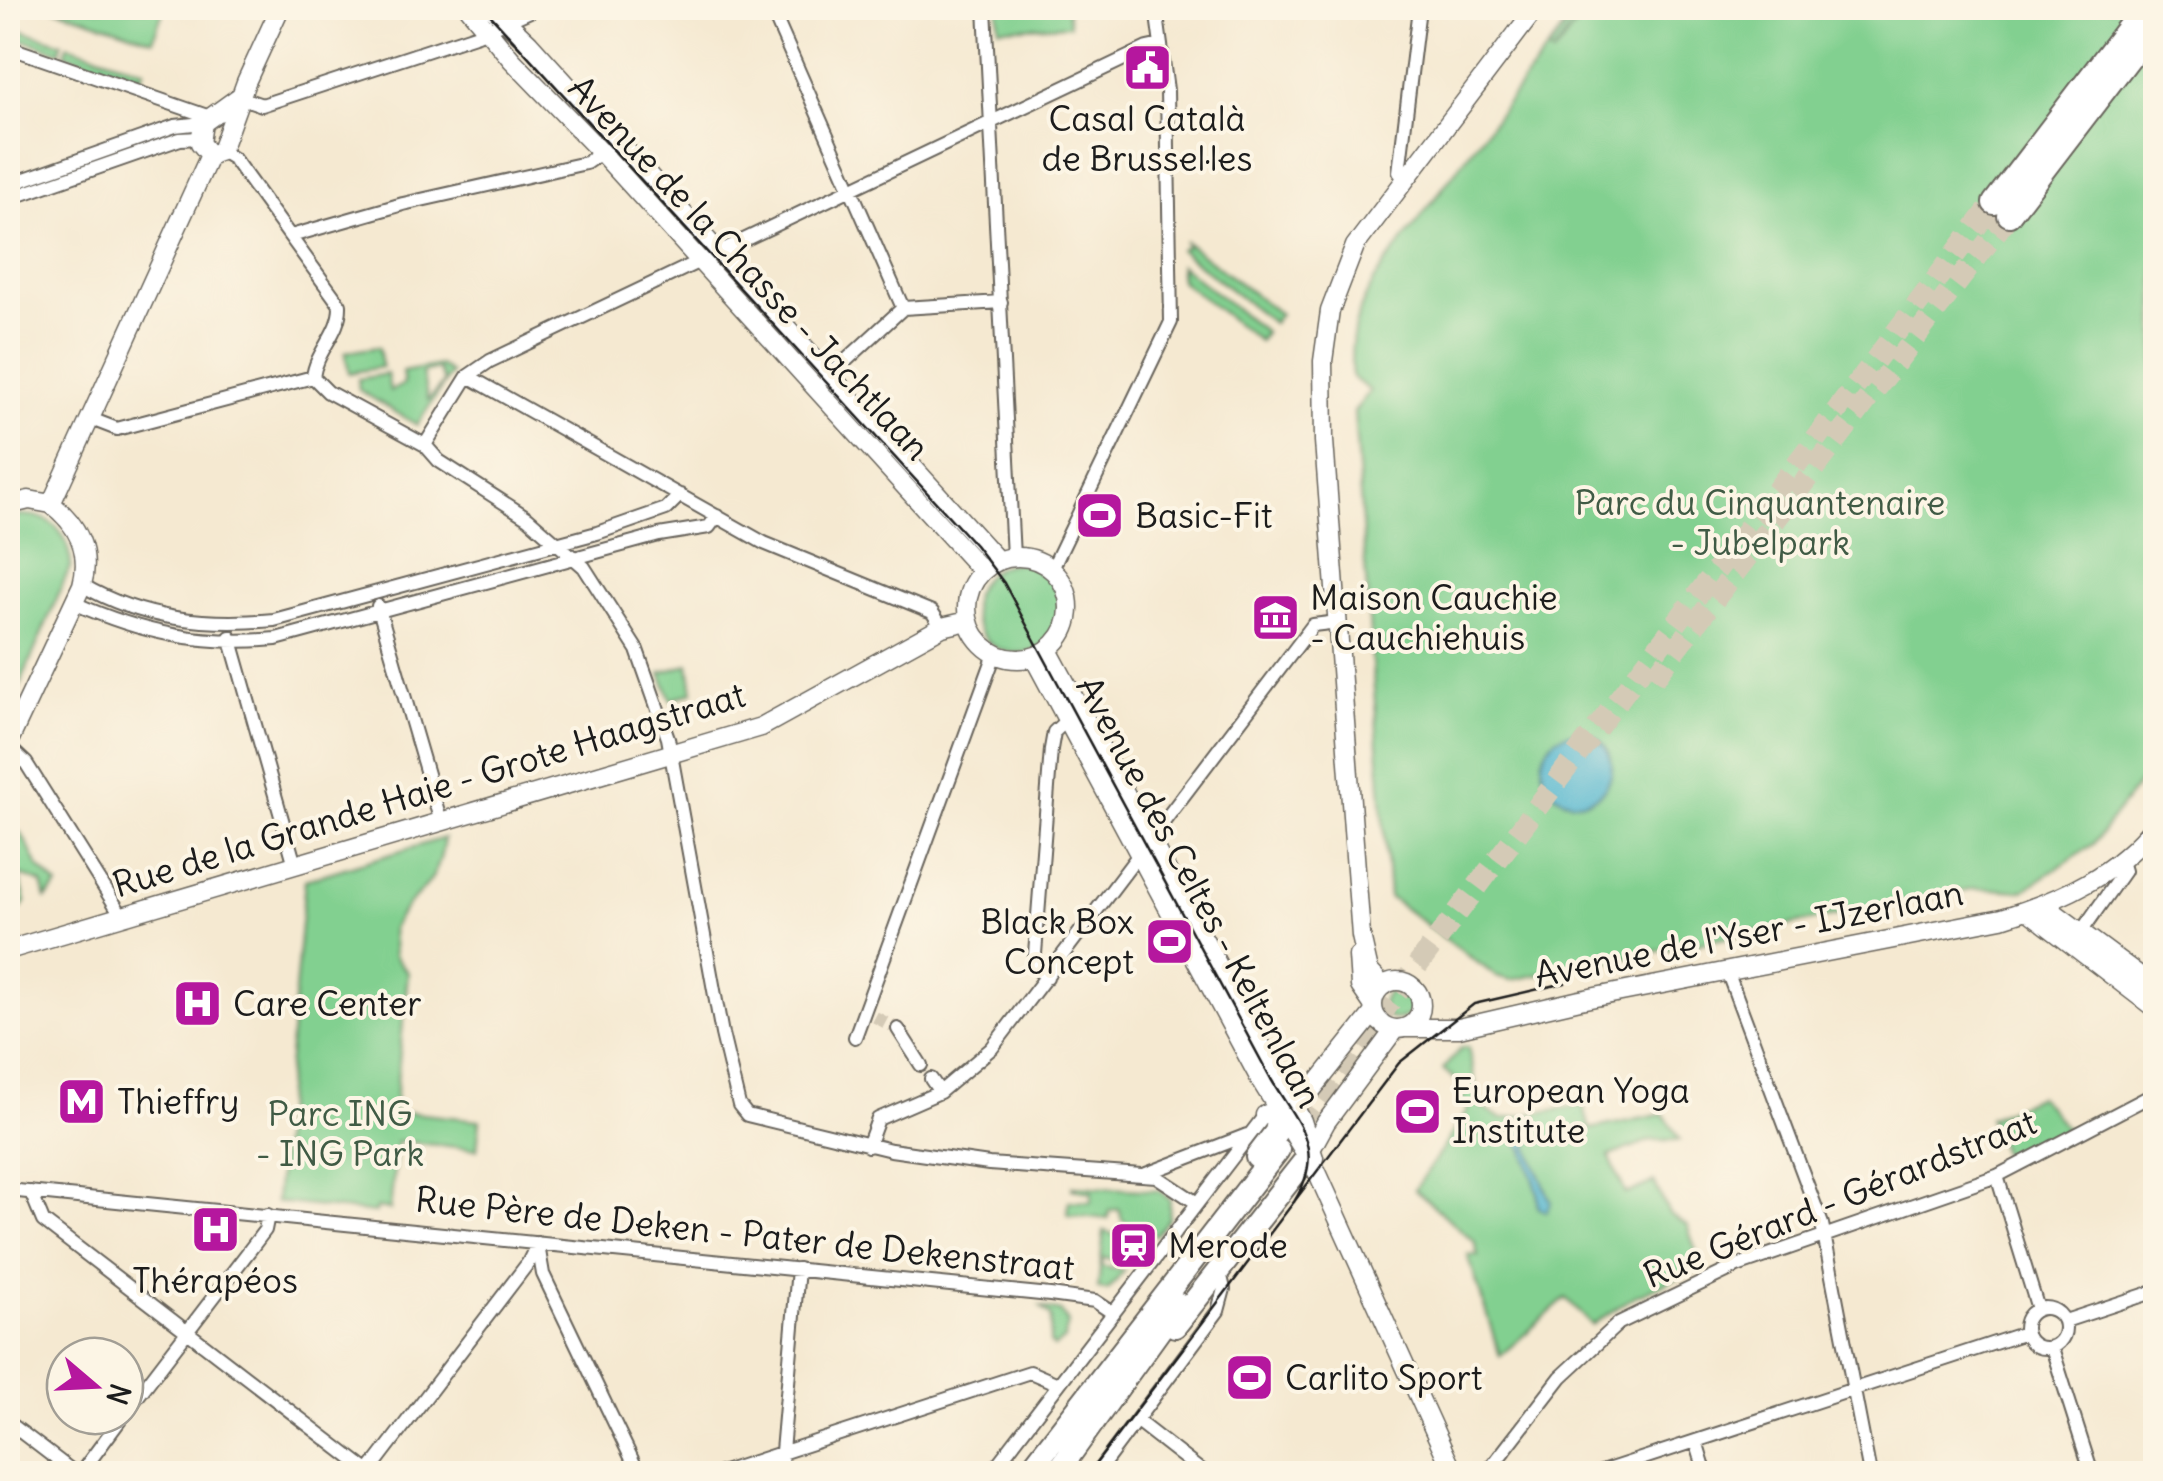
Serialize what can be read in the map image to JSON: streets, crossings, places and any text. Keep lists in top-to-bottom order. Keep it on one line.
{"streets":{"street":["Avenue de la Chasse - Jachtlaan","Rue de la Grande Haie - Grote Haagstraat","Avenue des Celtes - Keltenlaan","Avenue de l'Yser - IJzerlaan","Rue Gérard - Gérardstraat","Rue Père de Deken - Pater de Dekenstraat"]},"crossings":[["Avenue de la Chasse - Jachtlaan","Rue de la Grande Haie - Grote Haagstraat"],["Avenue de la Chasse - Jachtlaan","Avenue des Celtes - Keltenlaan"],["Rue de la Grande Haie - Grote Haagstraat","Avenue des Celtes - Keltenlaan"]],"parks":["Parc du Cinquantenaire - Jubelpark","Parc ING - ING Park"],"places":{"public building":["Casal Català de Brussel·les"],"sports":["Basic-Fit","Black Box Concept","European Yoga Institute","Carlito Sport"],"museum":["Maison Cauchie - Cauchiehuis"],"hospital":["Care Center","Thérapéos"],"metro station":["Thieffry"],"station":["Merode"]},"north":"right"}
